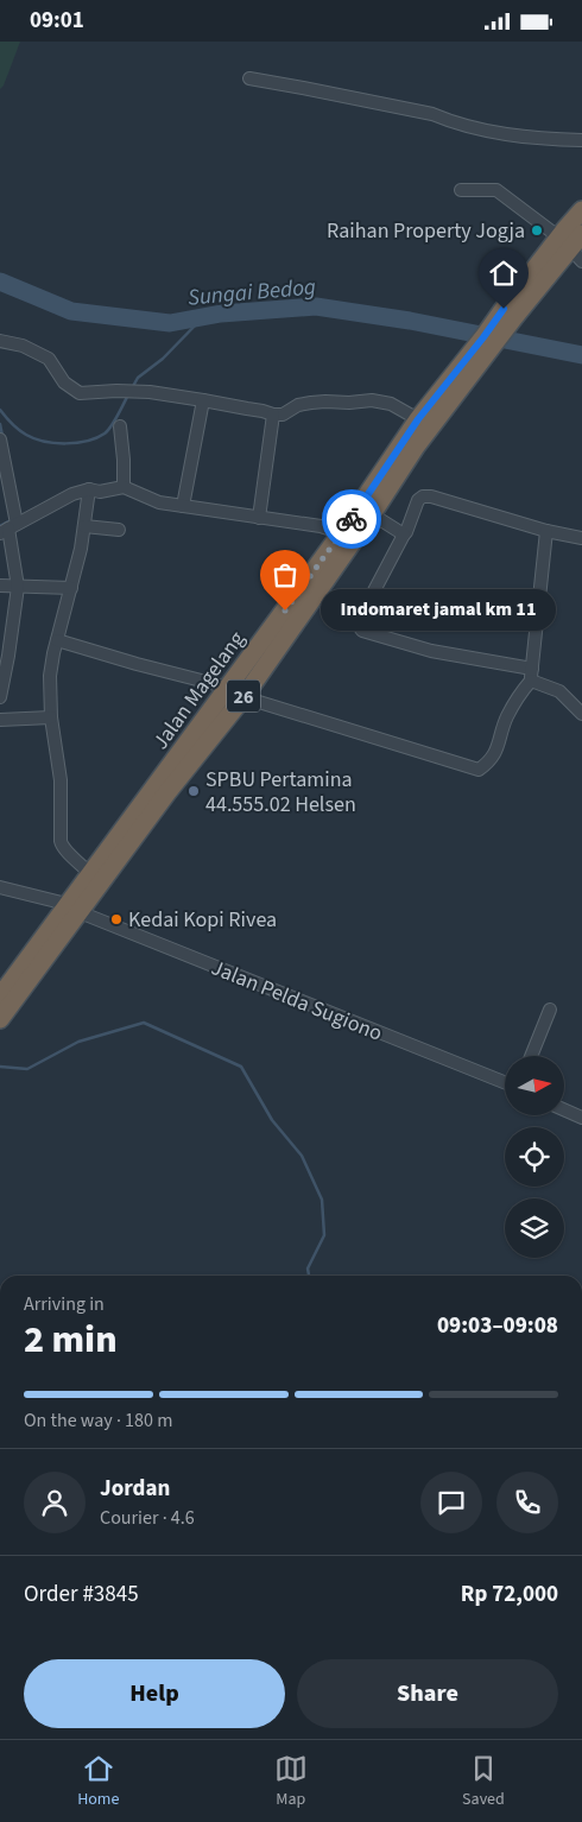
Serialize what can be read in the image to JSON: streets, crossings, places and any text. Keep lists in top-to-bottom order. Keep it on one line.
{"streets":{"highway":["Jalan Magelang","26"],"street":["Jalan Pelda Sugiono"]},"crossings":[["Jalan Magelang","Jalan Pelda Sugiono"]],"water":["Sungai Bedog"],"places":["Raihan Property Jogja","Indomaret jamal km 11","SPBU Pertamina 44.555.02 Helsen","Kedai Kopi Rivea"],"north":"right","page":{"status":"09:01","bubble":"Indomaret jamal km 11","heading":["2 min","Arriving in","09:03–09:08"],"panel":["Jordan","Courier · 4.6","Order #3845","Rp 72,000"],"bar":"On the way · 180 m","buttons":["Help","Share"],"tabs":["Home","Map","Saved"]}}
